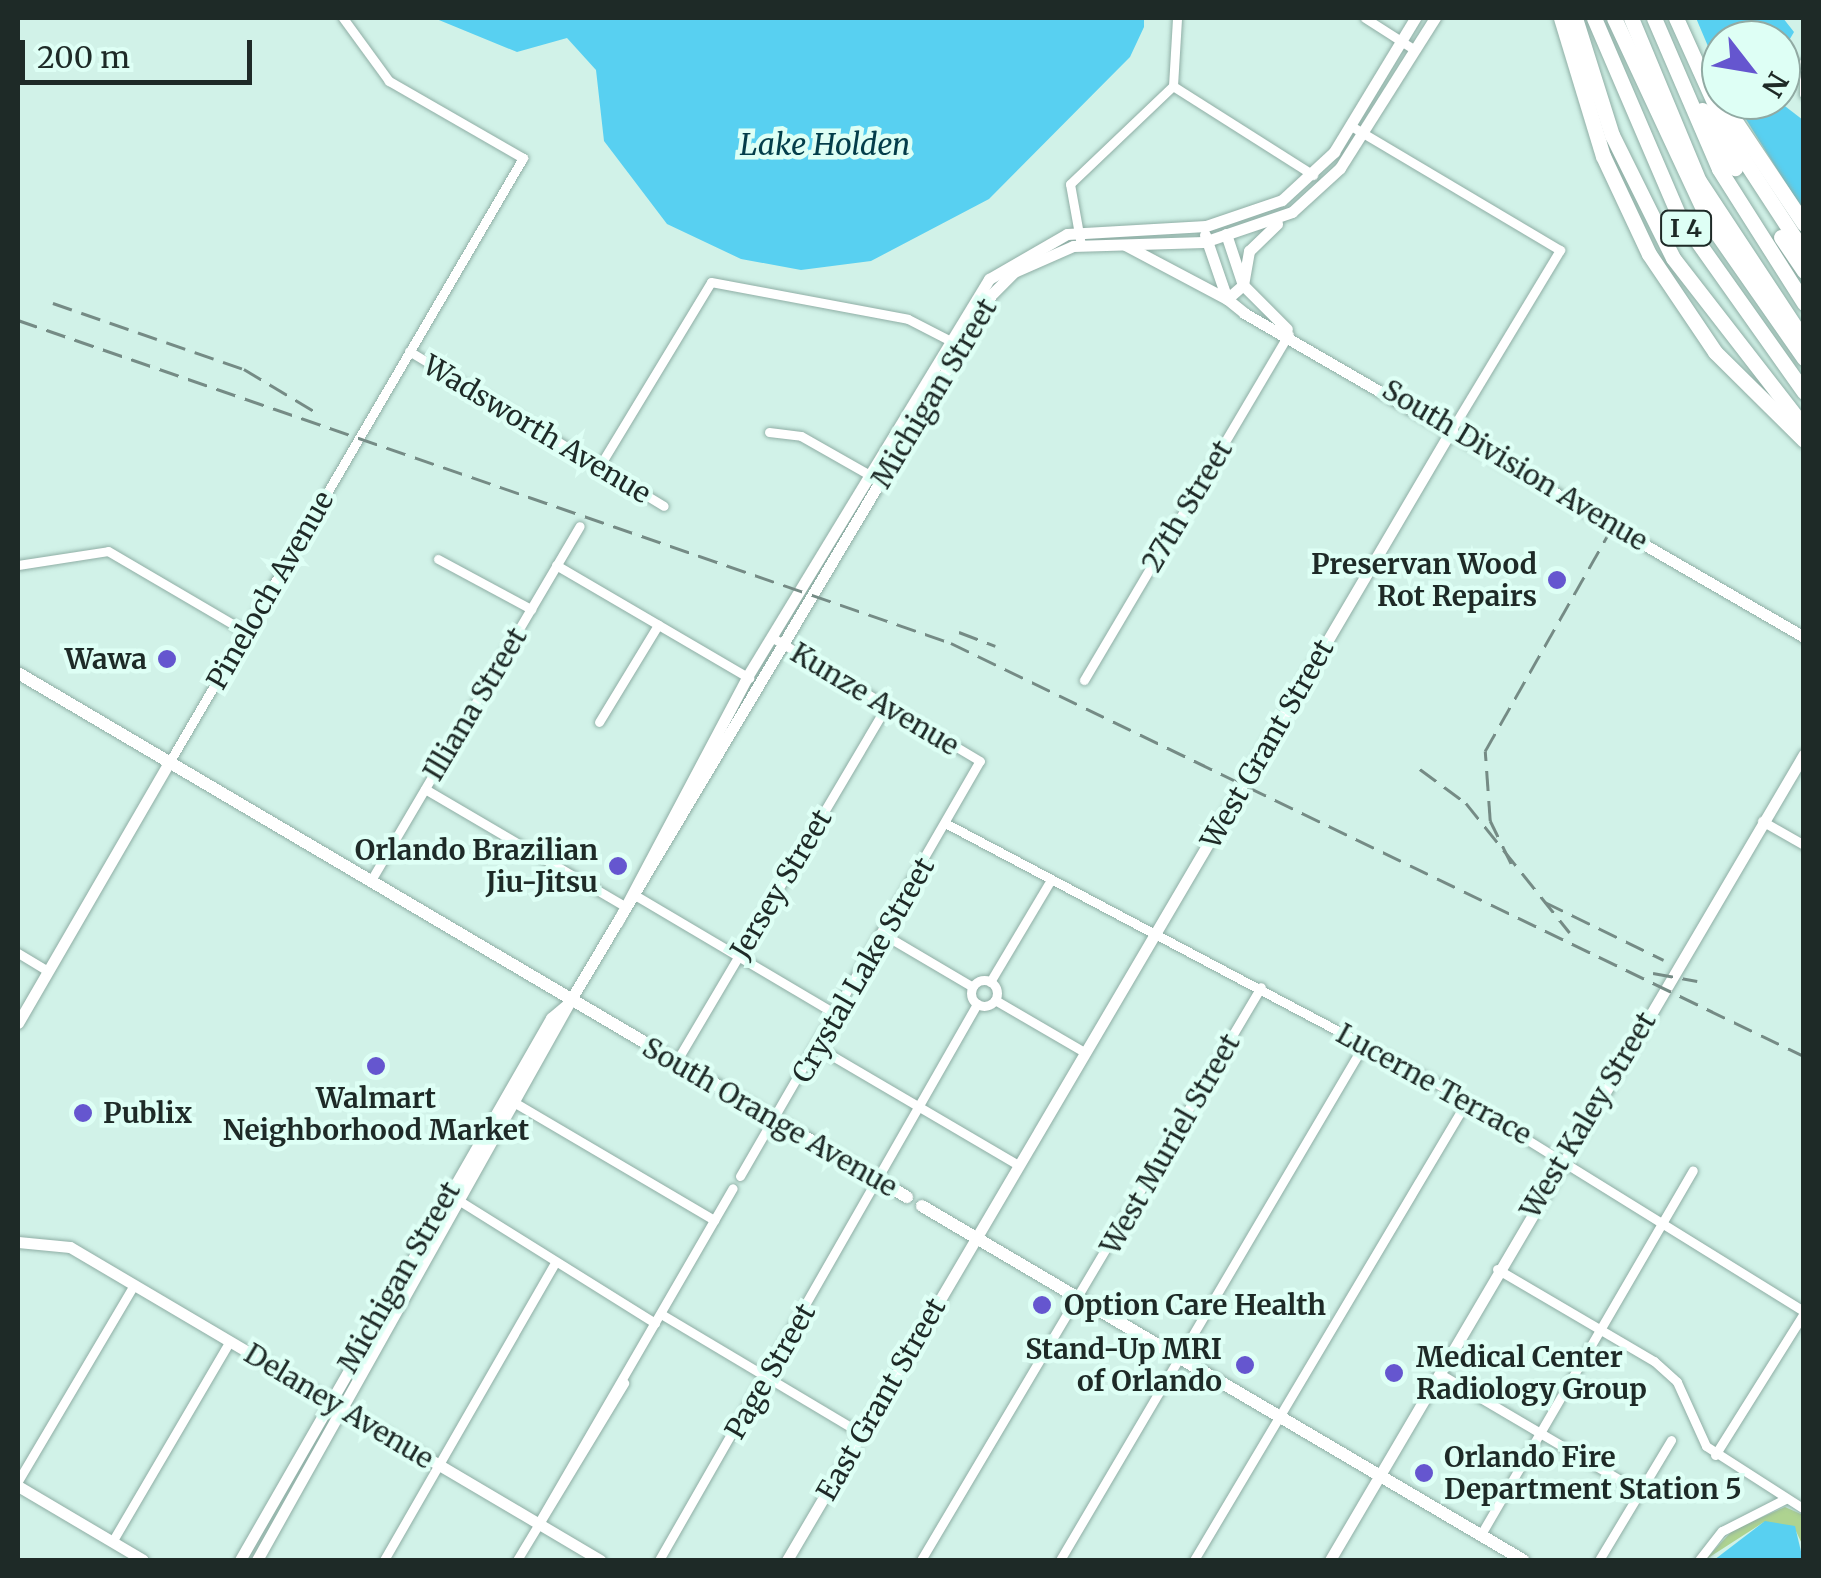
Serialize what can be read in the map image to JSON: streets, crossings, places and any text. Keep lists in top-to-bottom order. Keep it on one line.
{"streets":{"highway":["I 4"],"main road":["South Orange Avenue"],"street":["Michigan Street","Wadsworth Avenue","South Division Avenue","27th Street","Pineloch Avenue","Kunze Avenue","Illiana Street","West Grant Street","Jersey Street","Crystal Lake Street","Lucerne Terrace","West Kaley Street","West Muriel Street","Page Street","East Grant Street","Delaney Avenue"]},"crossings":[["Michigan Street","South Division Avenue"],["Michigan Street","Kunze Avenue"],["Michigan Street","West Grant Street"],["Michigan Street","South Orange Avenue"],["Michigan Street","Delaney Avenue"],["Wadsworth Avenue","Pineloch Avenue"],["South Division Avenue","27th Street"],["South Division Avenue","West Grant Street"],["Pineloch Avenue","South Orange Avenue"],["Kunze Avenue","Jersey Street"],["Kunze Avenue","Crystal Lake Street"],["Illiana Street","South Orange Avenue"],["West Grant Street","Lucerne Terrace"],["West Grant Street","South Orange Avenue"],["West Grant Street","East Grant Street"],["Jersey Street","South Orange Avenue"],["Crystal Lake Street","Lucerne Terrace"],["Crystal Lake Street","South Orange Avenue"],["Lucerne Terrace","West Kaley Street"],["Lucerne Terrace","West Muriel Street"],["West Kaley Street","South Orange Avenue"],["South Orange Avenue","West Muriel Street"],["South Orange Avenue","Page Street"],["South Orange Avenue","East Grant Street"]],"water":["Lake Holden"],"places":["Preservan Wood Rot Repairs","Wawa","Orlando Brazilian Jiu-Jitsu","Walmart Neighborhood Market","Publix","Option Care Health","Stand-Up MRI of Orlando","Medical Center Radiology Group","Orlando Fire Department Station 5"],"scale_bar":"200 m","north":"bottom right"}
